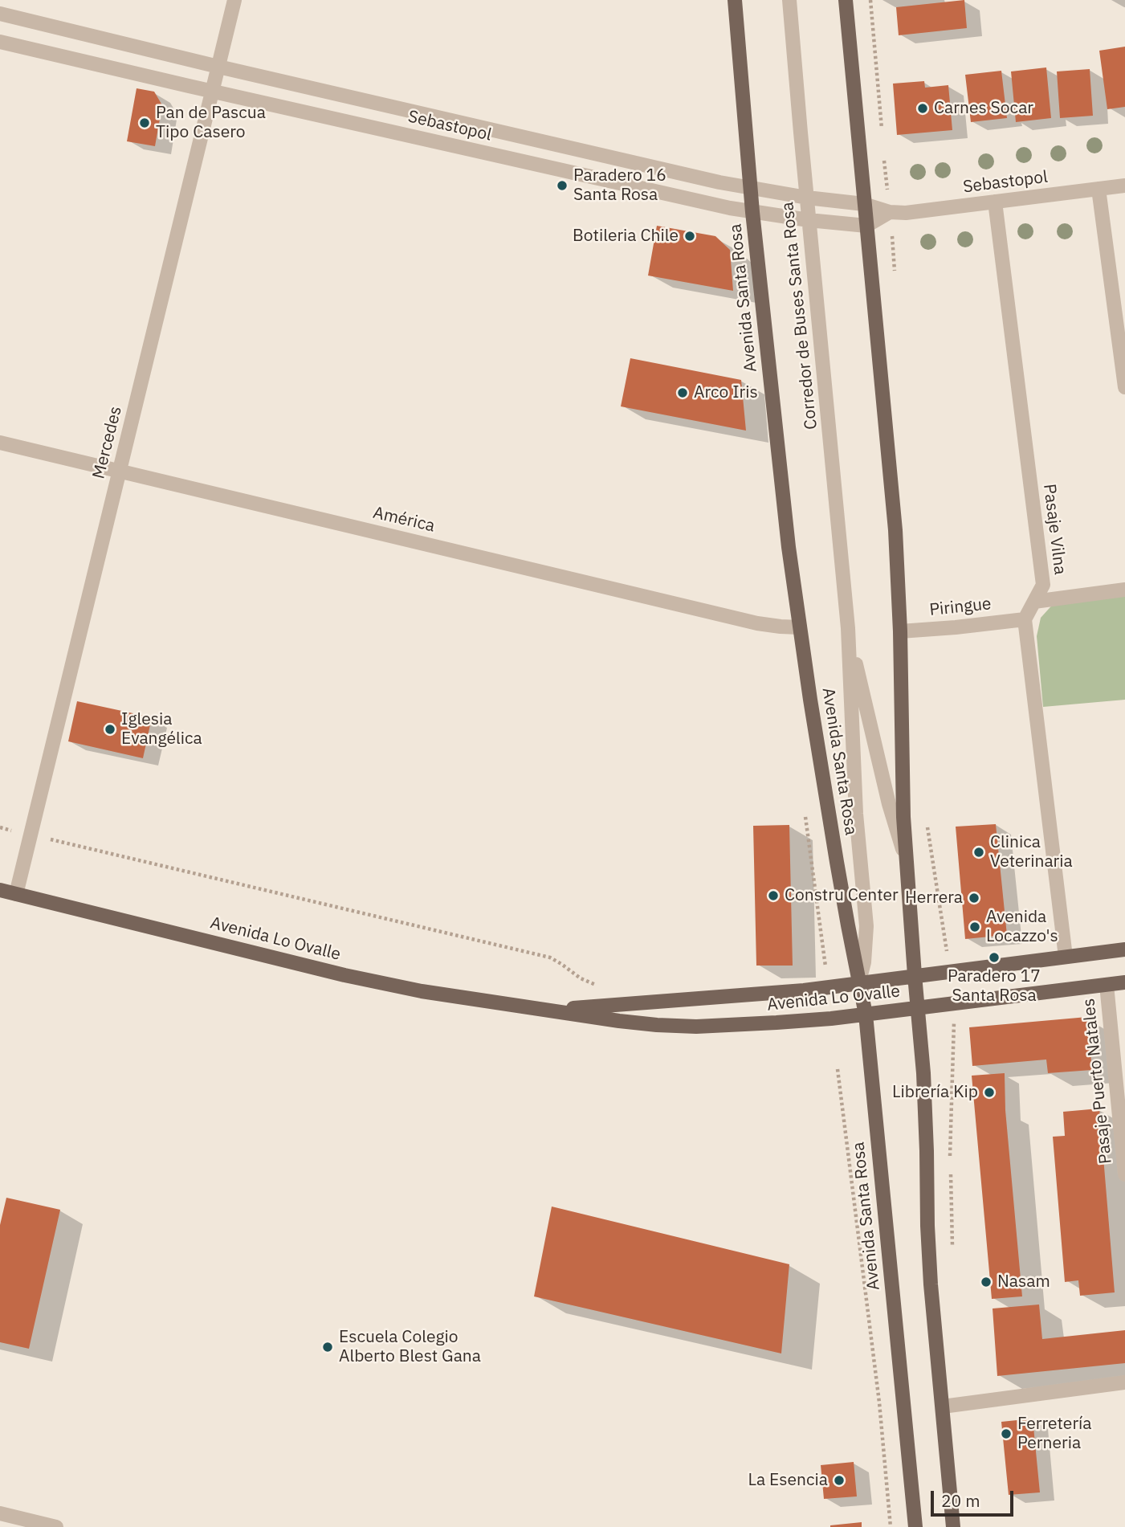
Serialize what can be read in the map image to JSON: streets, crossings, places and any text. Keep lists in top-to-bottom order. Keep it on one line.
{"streets":{"main road":["Avenida Santa Rosa","Avenida Lo Ovalle"],"street":["Sebastopol","Corredor de Buses Santa Rosa","Mercedes","América","Pasaje Vilna","Piringue","Pasaje Puerto Natales"]},"crossings":[["Sebastopol","Avenida Santa Rosa"],["Sebastopol","Corredor de Buses Santa Rosa"],["Sebastopol","Mercedes"],["Sebastopol","Pasaje Vilna"],["Avenida Santa Rosa","Corredor de Buses Santa Rosa"],["Avenida Santa Rosa","América"],["Avenida Santa Rosa","Avenida Lo Ovalle"],["Corredor de Buses Santa Rosa","Avenida Lo Ovalle"],["Mercedes","América"],["Mercedes","Avenida Lo Ovalle"],["Pasaje Vilna","Piringue"],["Avenida Lo Ovalle","Pasaje Puerto Natales"]],"places":["Carnes Socar","Pan de Pascua Tipo Casero","Paradero 16 Santa Rosa","Botileria Chile","Arco Iris","Iglesia Evangélica","Clinica Veterinaria","Constru Center","Herrera","Avenida Locazzo's","Paradero 17 Santa Rosa","Librería Kip","Nasam","Escuela Colegio Alberto Blest Gana","Ferretería Perneria","La Esencia"],"scale_bar":"20 m"}
